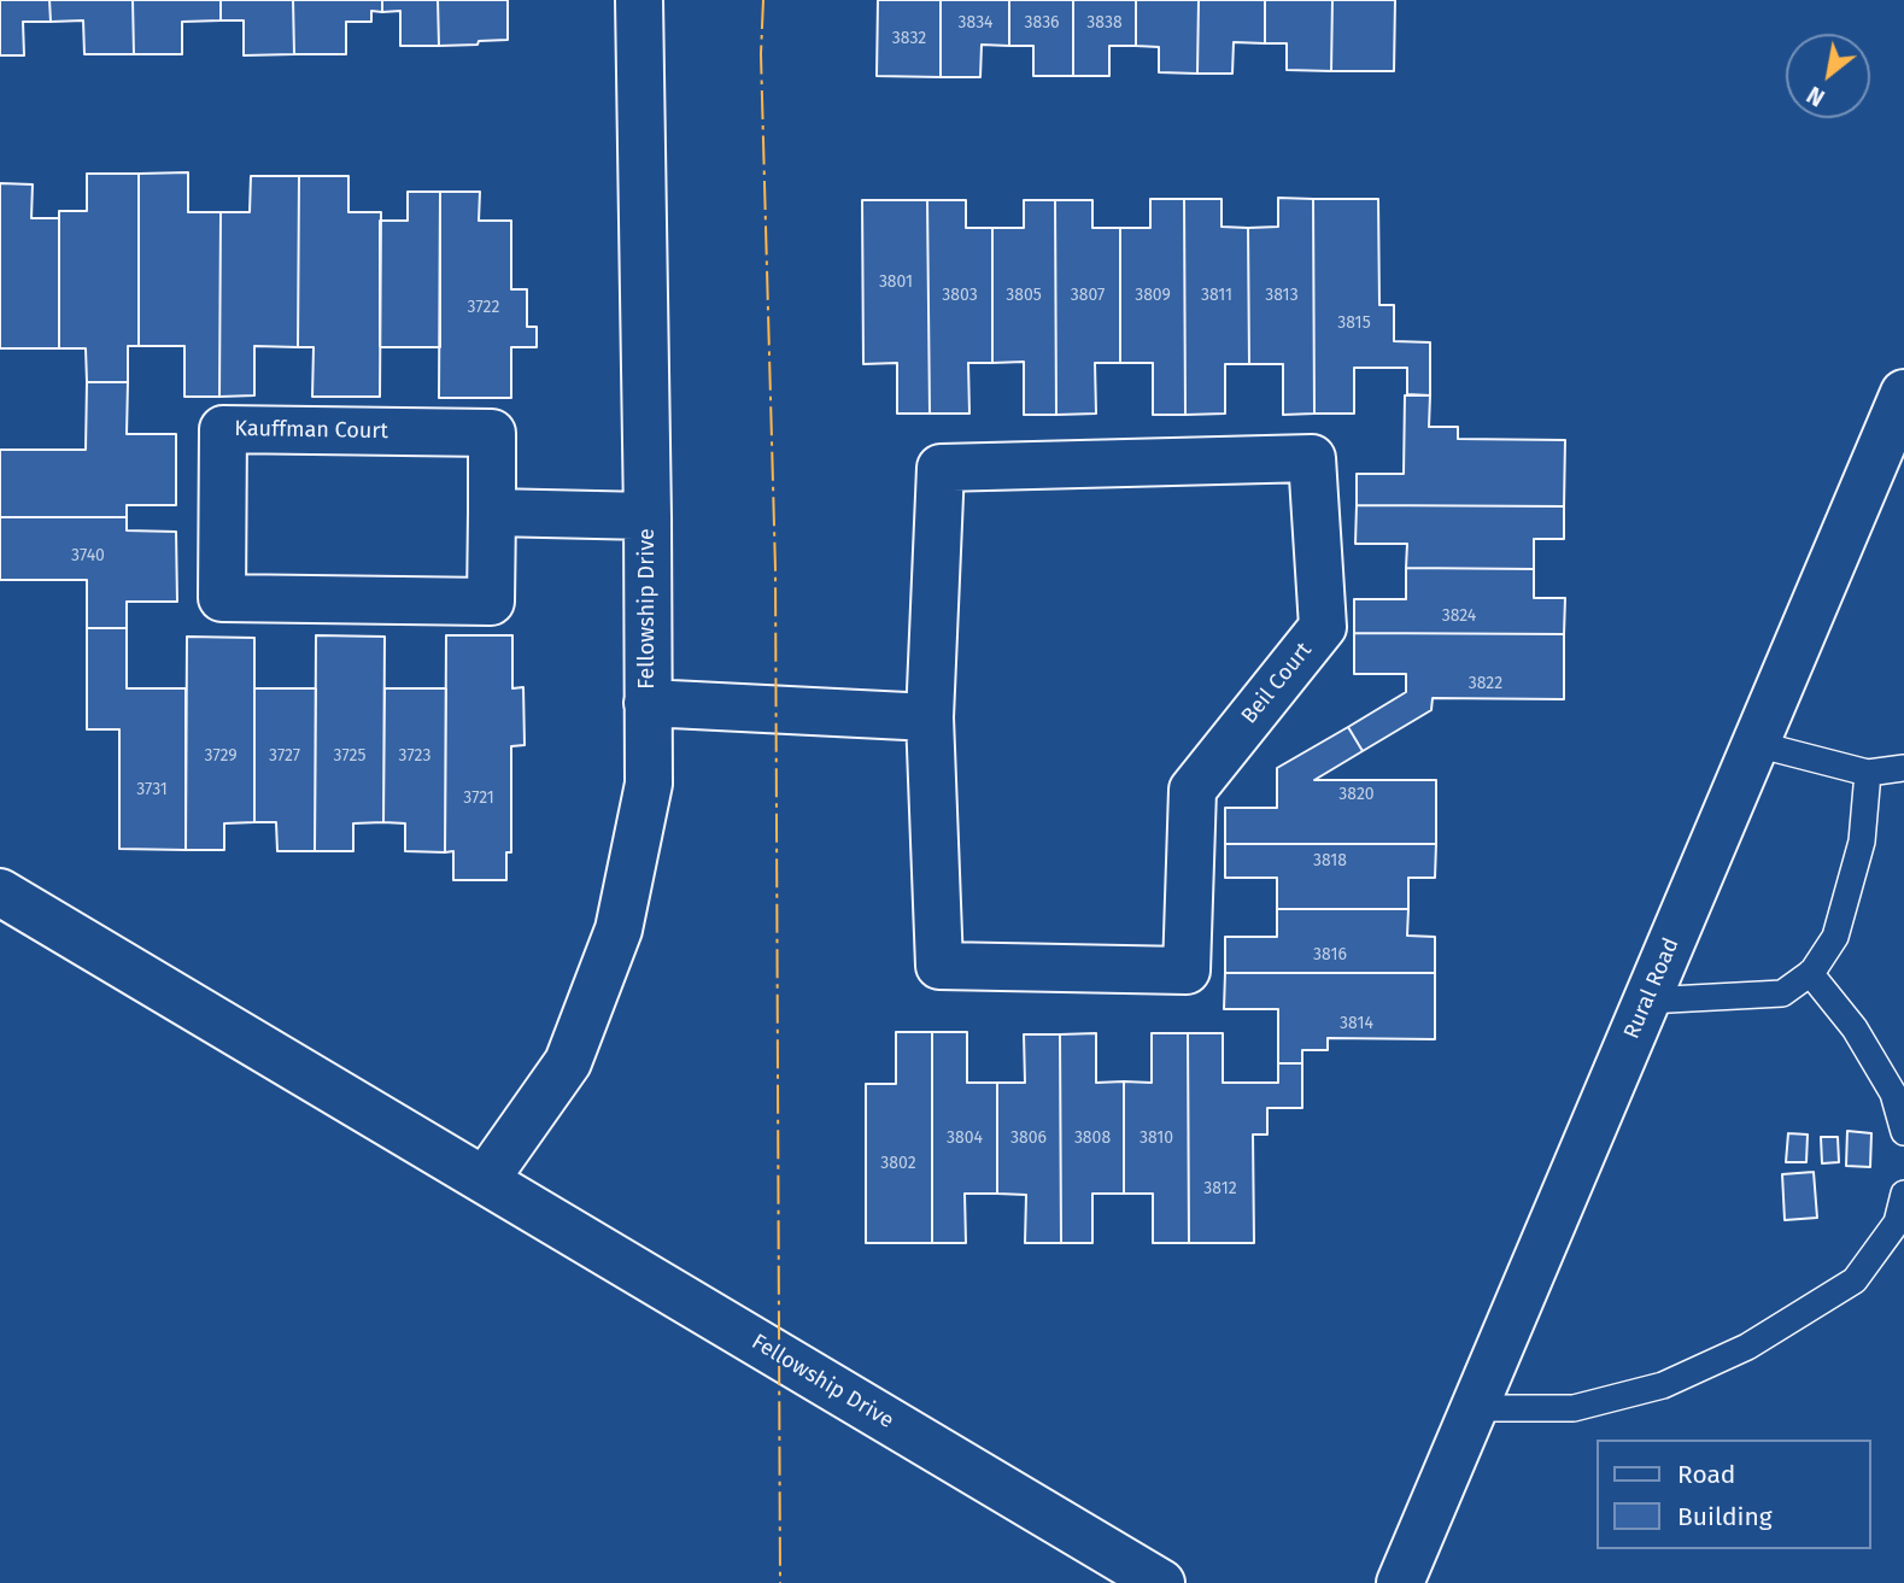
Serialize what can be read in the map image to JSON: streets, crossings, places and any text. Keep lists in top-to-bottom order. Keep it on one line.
{"streets":{"street":["Kauffman Court","Fellowship Drive","Beil Court","Rural Road"]},"house_numbers":["3834","3836","3838","3832","3801","3803","3805","3807","3809","3811","3813","3722","3815","3740","3824","3822","3729","3727","3725","3723","3731","3820","3721","3818","3816","3814","3804","3806","3808","3810","3802","3812"],"legend":["Road","Building"],"north":"bottom left"}
